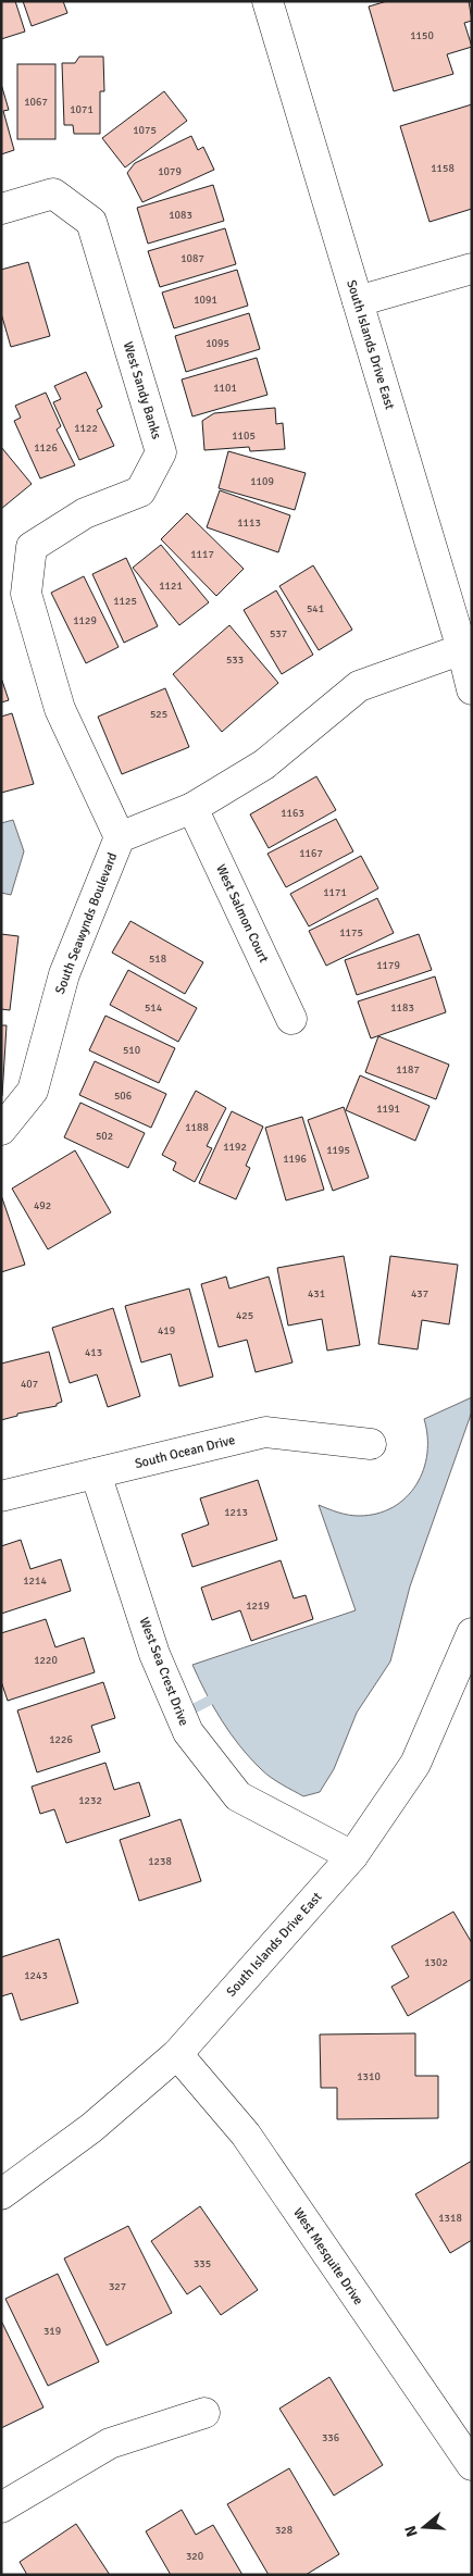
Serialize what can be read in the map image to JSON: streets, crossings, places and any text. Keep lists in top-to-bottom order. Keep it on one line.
{"streets":{"street":["South Islands Drive East","West Sandy Banks","West Salmon Court","South Seawynds Boulevard","South Ocean Drive","West Sea Crest Drive","West Mesquite Drive"]},"crossings":[["South Islands Drive East","South Seawynds Boulevard"],["South Islands Drive East","West Sea Crest Drive"],["South Islands Drive East","West Mesquite Drive"],["West Sandy Banks","South Seawynds Boulevard"],["West Salmon Court","South Seawynds Boulevard"],["South Ocean Drive","West Sea Crest Drive"]],"house_numbers":["1150","1067","1071","1075","1158","1079","1083","1087","1091","1095","1101","1122","1105","1126","1109","1113","1117","1121","1125","541","1129","537","533","525","1163","1167","1171","1175","518","1179","514","1183","510","1187","506","1191","1188","502","1192","1195","1196","492","431","437","425","419","413","407","1213","1214","1219","1220","1226","1232","1238","1302","1243","1310","1318","335","327","319","336","328","320"],"north":"left"}
